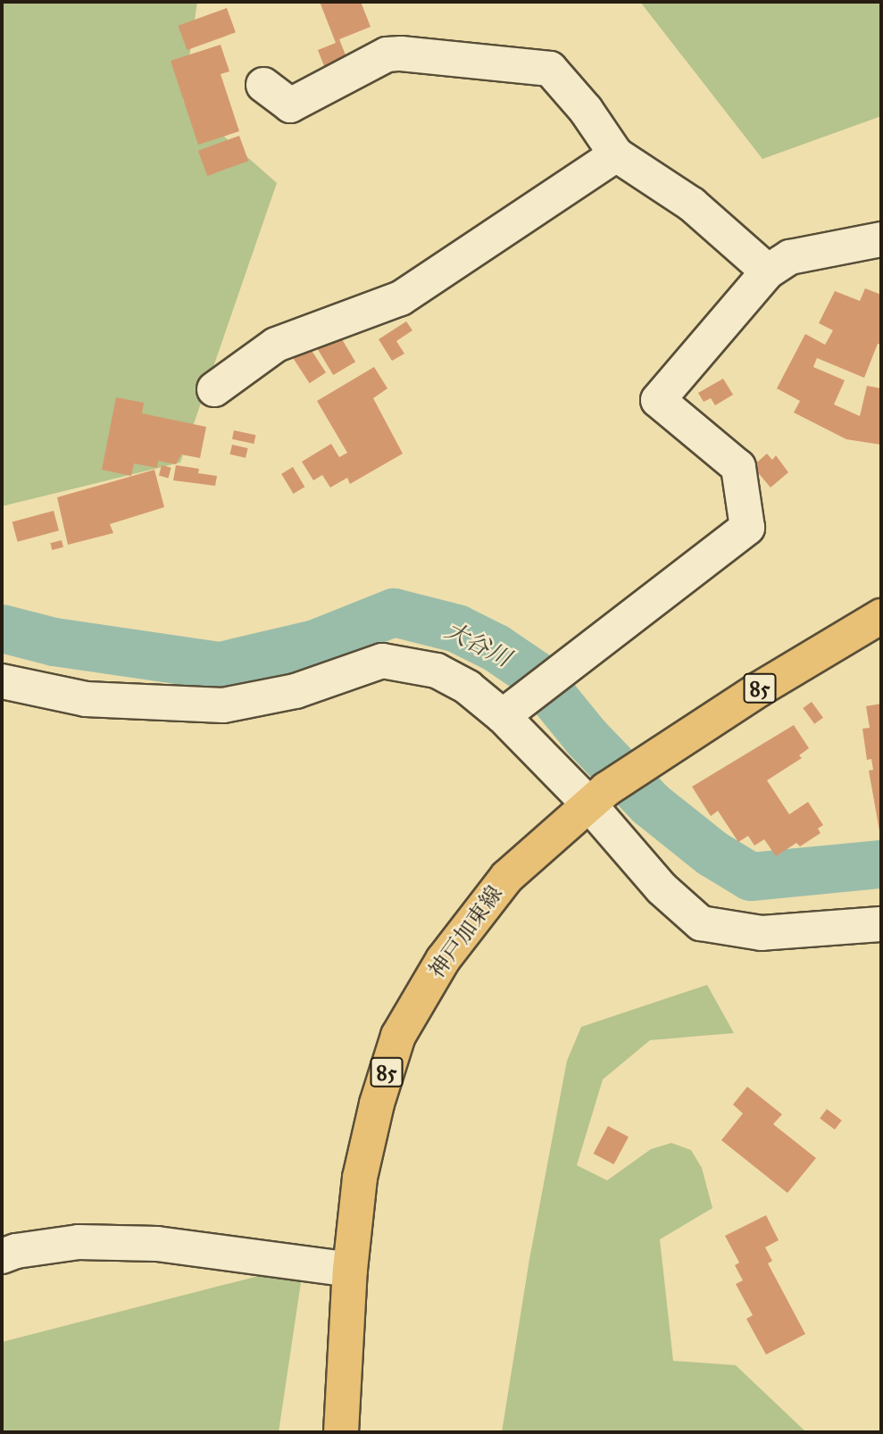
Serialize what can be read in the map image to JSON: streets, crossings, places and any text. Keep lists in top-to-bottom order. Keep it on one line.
{"streets":{"main road":["85","神戸加東線"]},"water":["大谷川"]}
